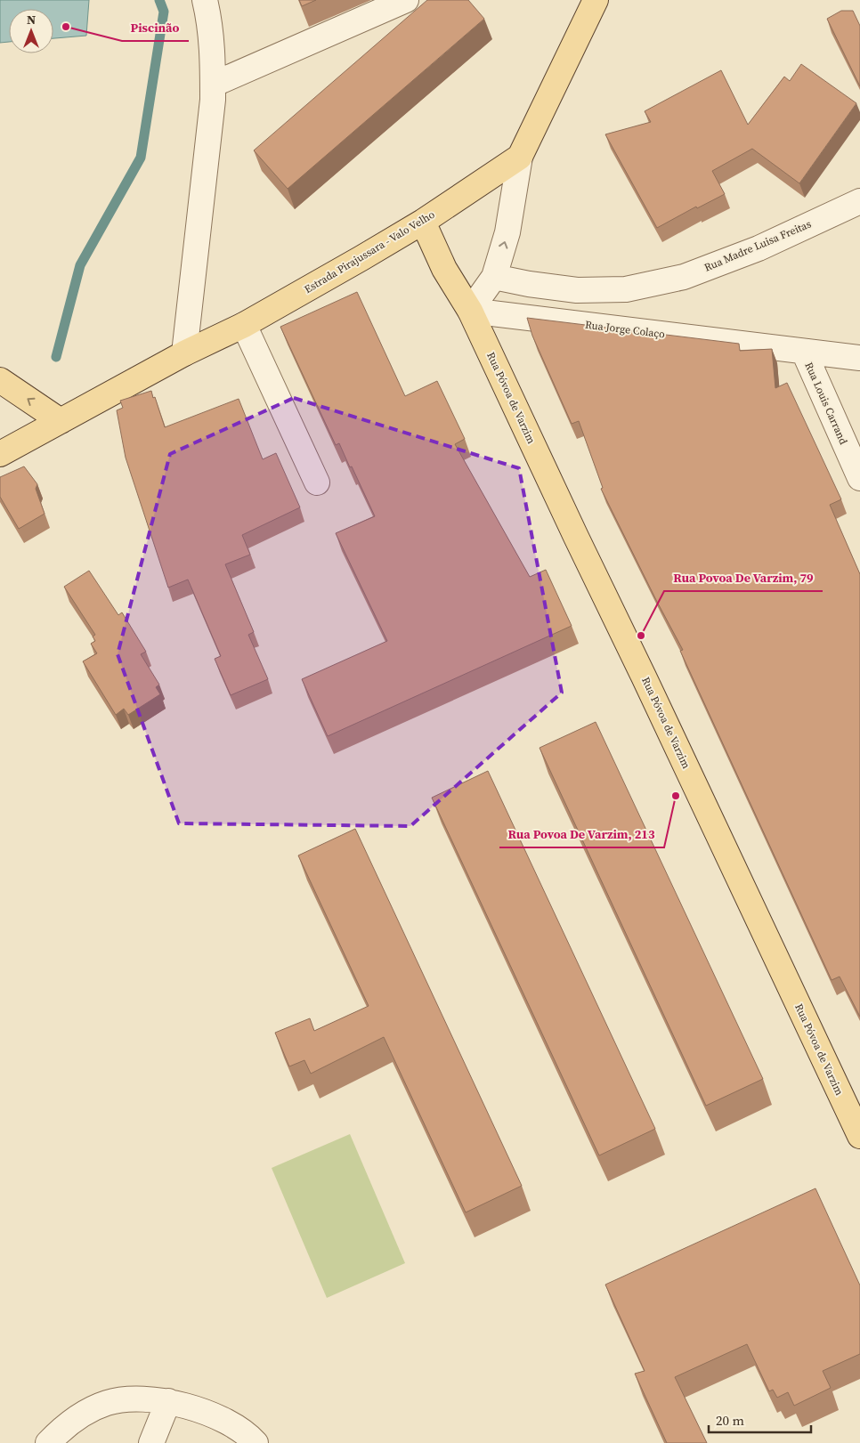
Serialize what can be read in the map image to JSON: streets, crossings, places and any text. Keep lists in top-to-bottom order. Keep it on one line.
{"streets":{"main road":["Estrada Pirajussara - Valo Velho","Rua Póvoa de Varzim"],"street":["Rua Madre Luisa Freitas","Rua Jorge Colaço","Rua Louis Carrand"]},"crossings":[["Estrada Pirajussara - Valo Velho","Rua Póvoa de Varzim"],["Rua Jorge Colaço","Rua Póvoa de Varzim"],["Rua Jorge Colaço","Rua Louis Carrand"]],"places":["Piscinão","Rua Povoa De Varzim, 79","Rua Povoa De Varzim, 213"],"scale_bar":"20 m","north":"top"}
